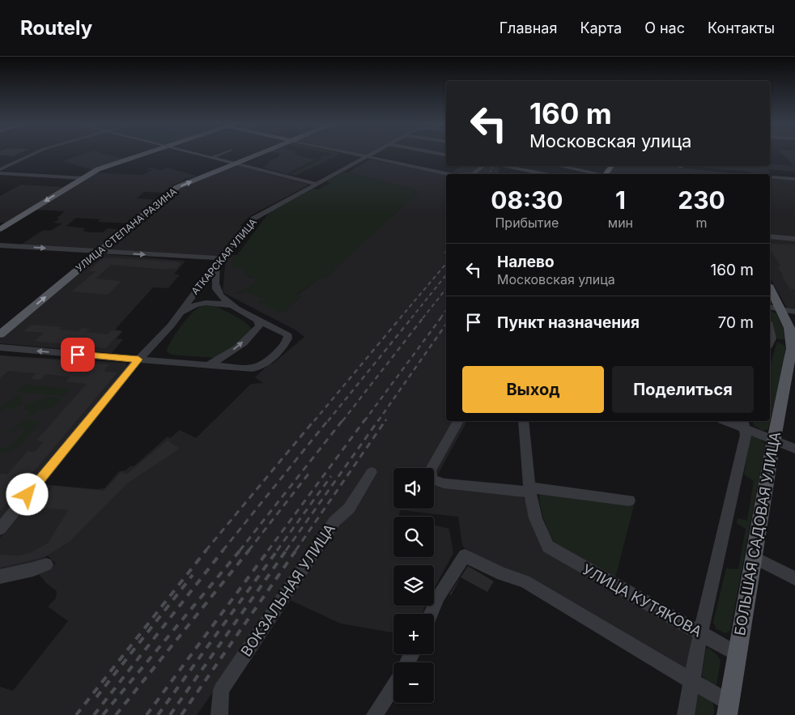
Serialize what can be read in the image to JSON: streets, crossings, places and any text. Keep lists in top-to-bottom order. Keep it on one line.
{"streets":{"main road":["УЛИЦА СТЕПАНА РАЗИНА","БОЛЬШАЯ САДОВАЯ УЛИЦА"],"street":["АТКАРСКАЯ УЛИЦА","ВОКЗАЛЬНАЯ УЛИЦА","УЛИЦА КУТЯКОВА"]},"crossings":[["БОЛЬШАЯ САДОВАЯ УЛИЦА","УЛИЦА КУТЯКОВА"]],"page":{"header":"Routely","nav":["Главная","Карта","О нас","Контакты"],"turn":["160 m","Московская улица"],"eta":["08:30","Прибытие","1","мин","230","m"],"list":[{"name":"Налево","note":"Московская улица","value":"160 m"},{"name":"Пункт назначения","value":"70 m"}],"buttons":["Выход","Поделиться"],"map_buttons":["+","−"]}}
